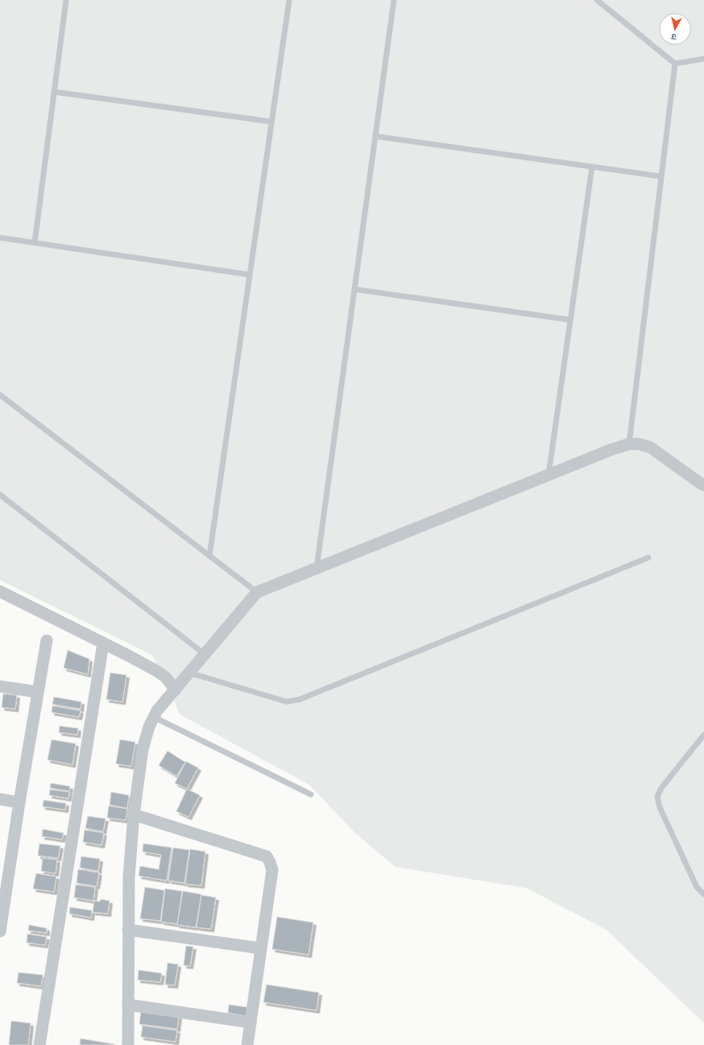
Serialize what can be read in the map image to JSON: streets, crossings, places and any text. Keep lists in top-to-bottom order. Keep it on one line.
{"north":"bottom"}
